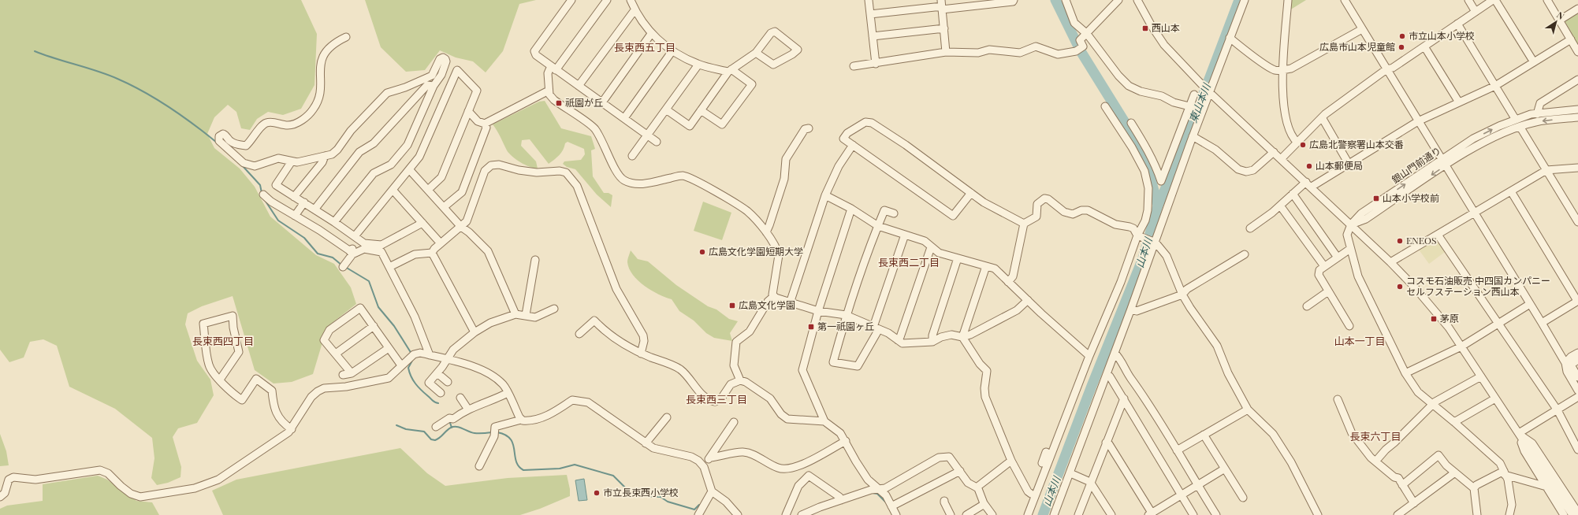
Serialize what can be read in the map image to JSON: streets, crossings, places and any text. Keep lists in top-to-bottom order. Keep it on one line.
{"streets":{"street":["銀山門前通り"]},"districts":["長束西五丁目","長束西二丁目","長束西四丁目","山本一丁目","長束西三丁目","長束六丁目"],"water":["東山本川","山本川"],"places":{"transit":["西山本","祇園が丘","山本小学校前","広島文化学園","茅原","第一祇園ヶ丘"],"other":["市立山本小学校","広島市山本児童館","広島北警察署山本交番","山本郵便局","ENEOS","広島文化学園短期大学","コスモ石油販売 中四国カンパニー セルフステーション西山本","市立長束西小学校"]},"north":"top right"}
